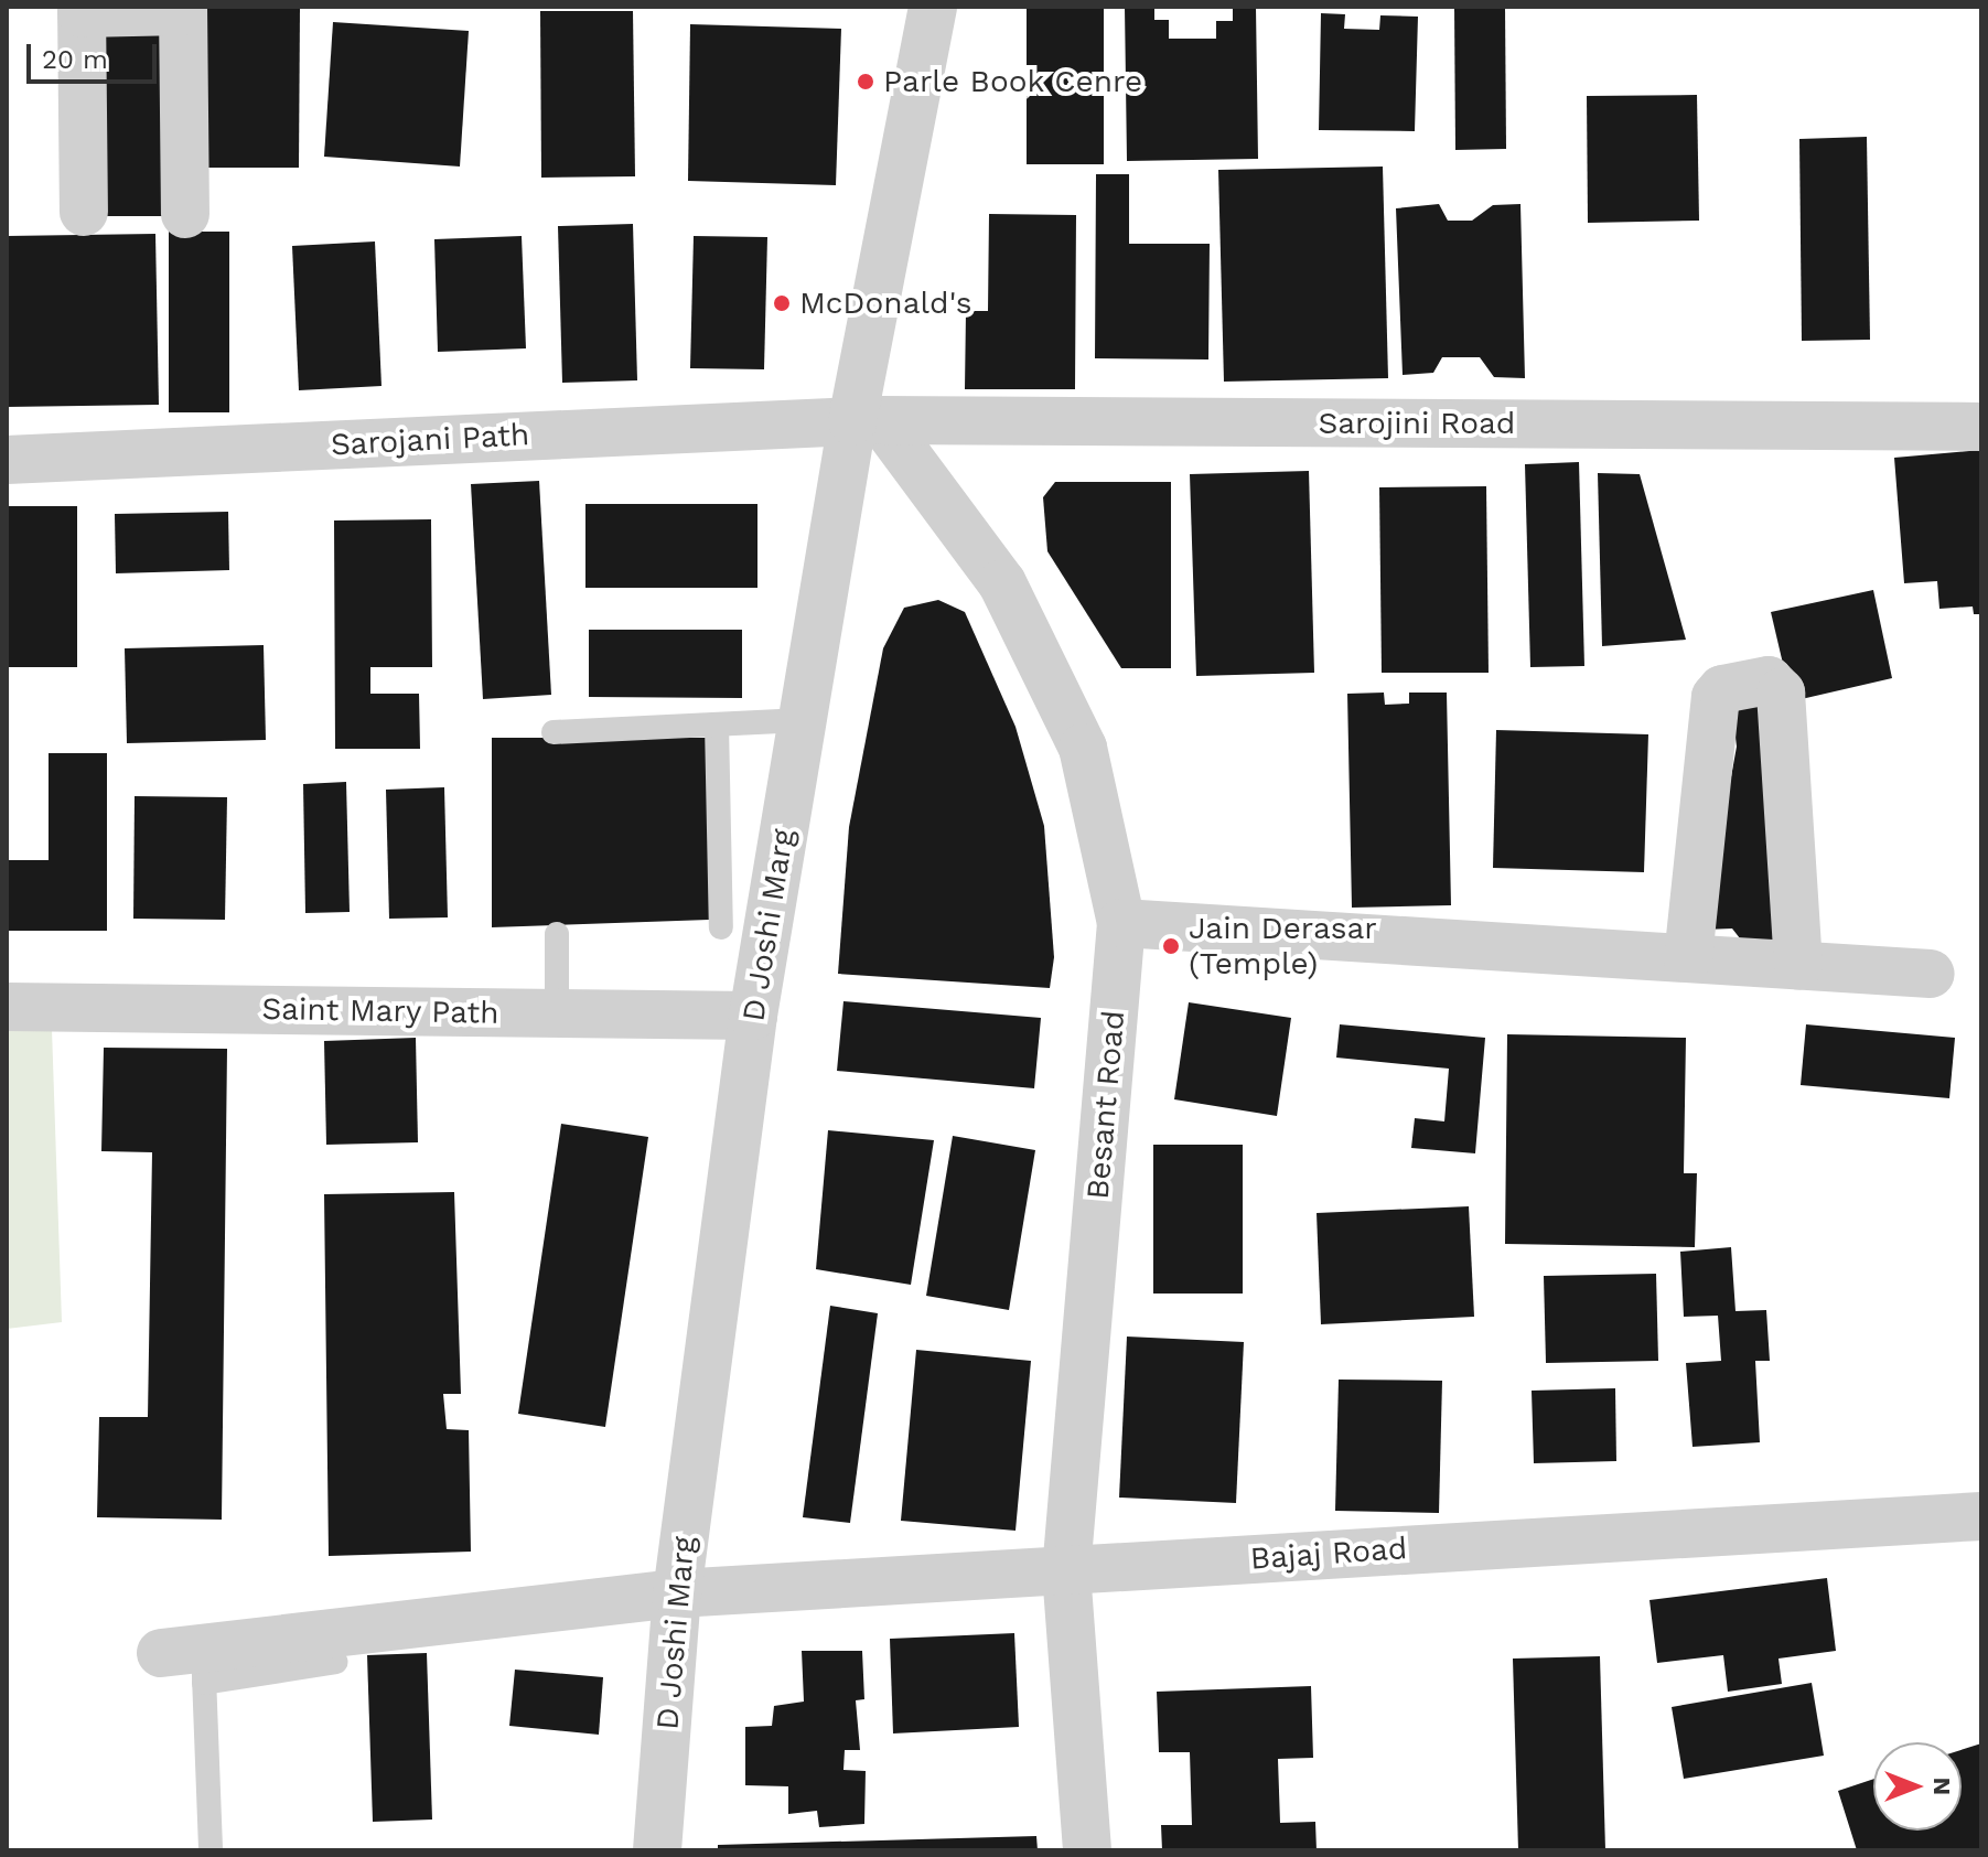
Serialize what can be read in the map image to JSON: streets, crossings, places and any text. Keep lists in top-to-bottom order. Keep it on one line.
{"streets":{"street":["Sarojini Road","Sarojani Path","D Joshi Marg","Saint Mary Path","Besant Road","Bajaj Road"]},"crossings":[["Sarojini Road","Sarojani Path"],["Sarojini Road","D Joshi Marg"],["Sarojini Road","Besant Road"],["Sarojani Path","D Joshi Marg"],["Sarojani Path","Besant Road"],["D Joshi Marg","Saint Mary Path"],["D Joshi Marg","Besant Road"],["D Joshi Marg","Bajaj Road"],["Besant Road","Bajaj Road"]],"places":["Parle Book Cenre","McDonald's","Jain Derasar (Temple)"],"scale_bar":"20 m","north":"right"}
